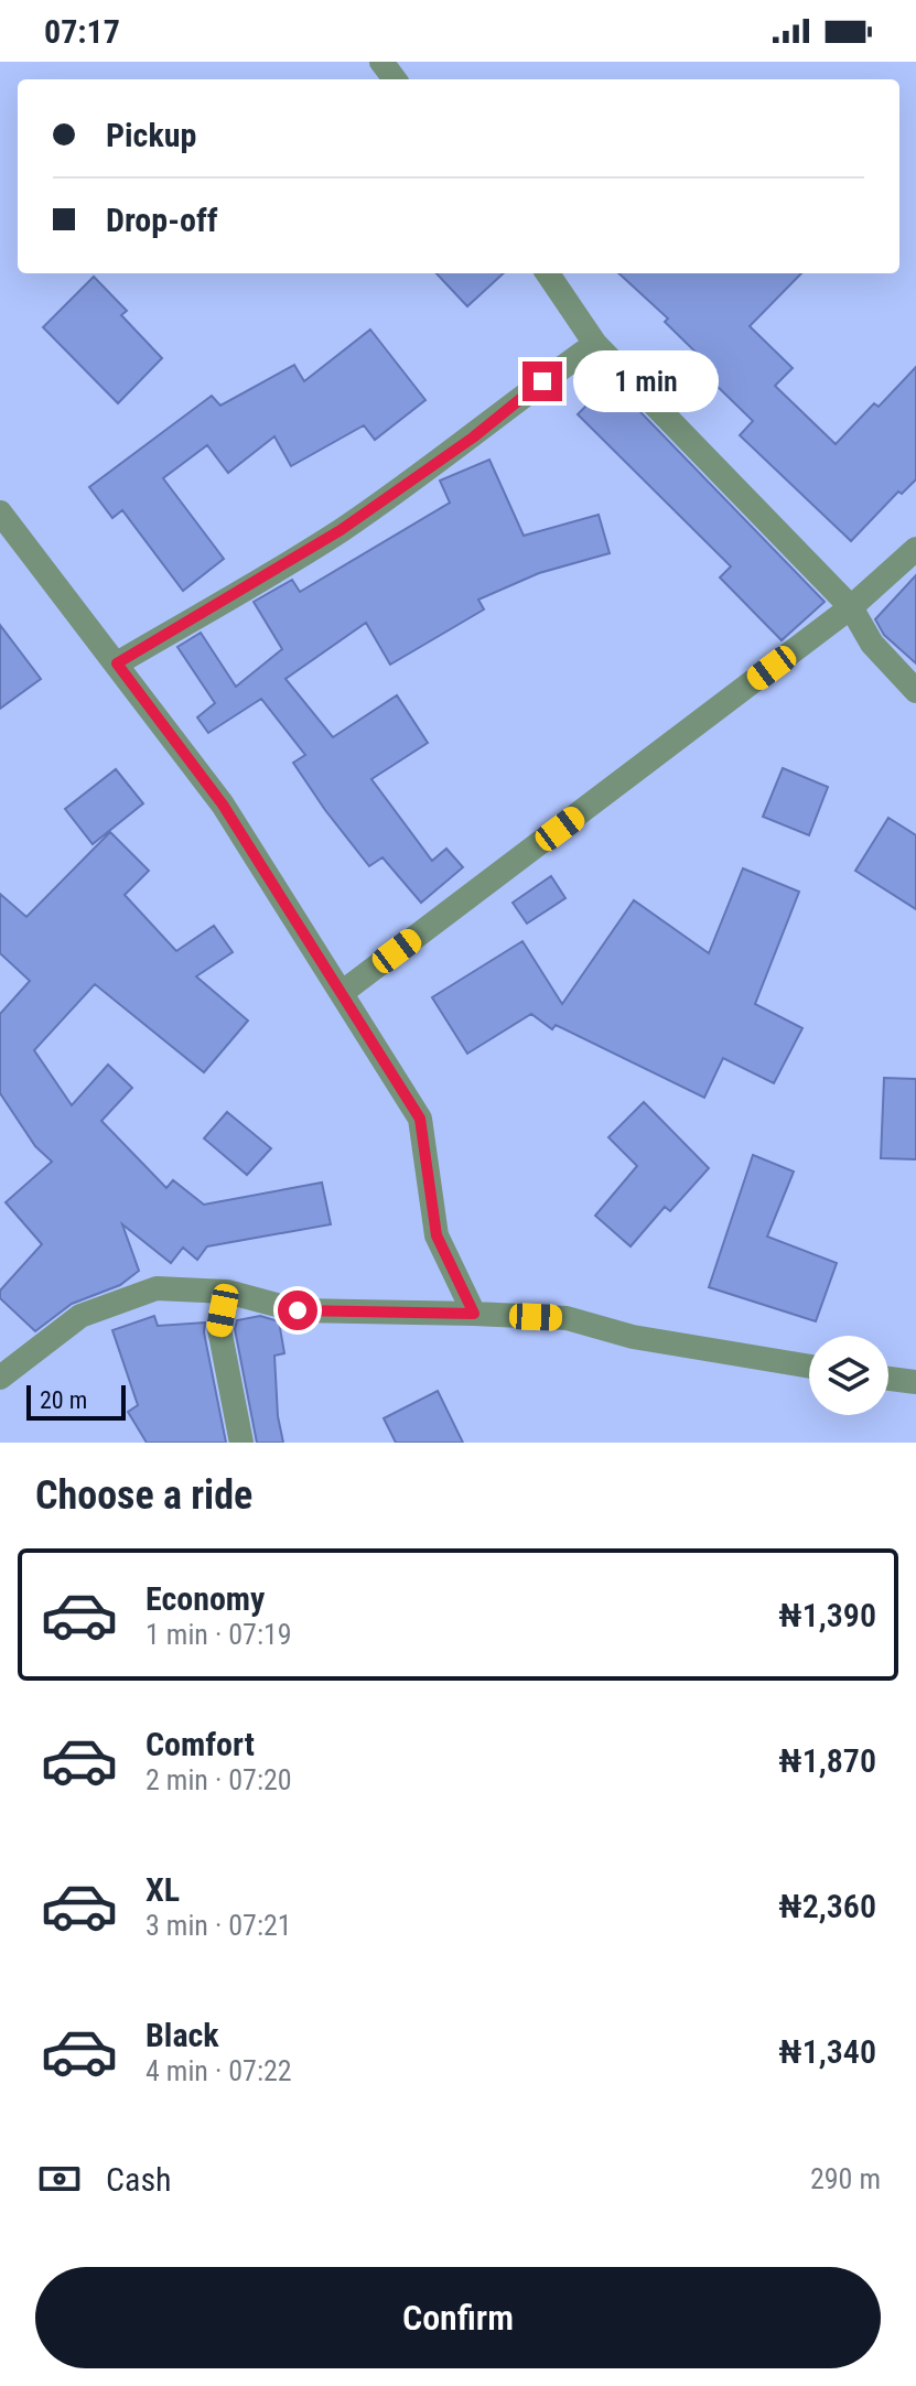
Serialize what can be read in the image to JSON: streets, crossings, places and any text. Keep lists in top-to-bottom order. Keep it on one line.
{"scale_bar":"20 m","page":{"status":"07:17","banner":["Pickup","Drop-off"],"bubble":"1 min","scale":"20 m","heading":"Choose a ride","list":[{"name":"Economy","note":"1 min · 07:19","value":"₦1,390"},{"name":"Comfort","note":"2 min · 07:20","value":"₦1,870"},{"name":"XL","note":"3 min · 07:21","value":"₦2,360"},{"name":"Black","note":"4 min · 07:22","value":"₦1,340"}],"pay":["Cash","290 m"],"buttons":"Confirm"}}
